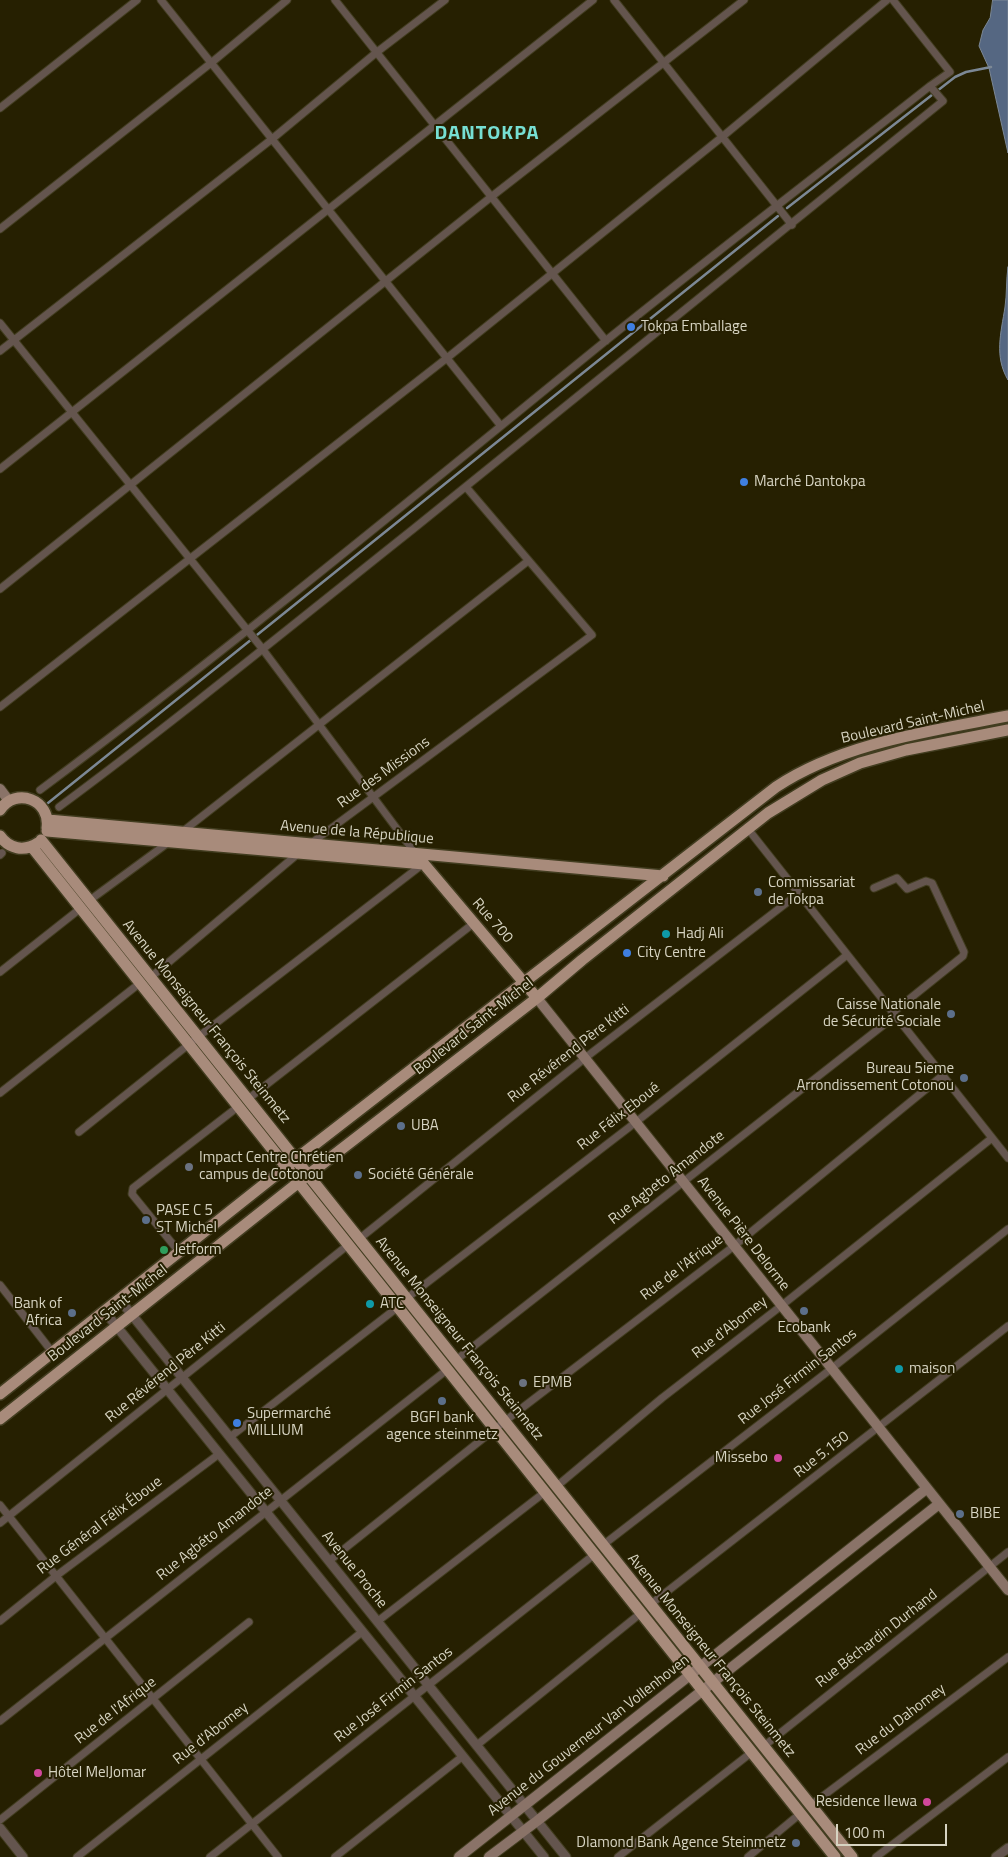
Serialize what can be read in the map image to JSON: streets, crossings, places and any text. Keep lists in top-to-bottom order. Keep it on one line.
{"streets":{"main road":["Boulevard Saint-Michel","Avenue de la République","Rue 700","Avenue Monseigneur François Steinmetz","Avenue Pière Delorme","Avenue du Gouverneur Van Vollenhoven"],"street":["Rue des Missions","Rue Révérend Père Kitti","Rue Félix Eboué","Rue Agbeto Amandote","Rue de l'Afrique","Rue d'Abomey","Rue José Firmin Santos","Rue 5.150","Rue Général Félix Éboue","Rue Agbéto Amandote","Avenue Proche","Rue Béchardin Durhand","Rue du Dahomey"]},"crossings":[["Boulevard Saint-Michel","Avenue de la République"],["Boulevard Saint-Michel","Rue 700"],["Boulevard Saint-Michel","Avenue Monseigneur François Steinmetz"],["Boulevard Saint-Michel","Avenue Pière Delorme"],["Boulevard Saint-Michel","Avenue Proche"],["Rue des Missions","Avenue de la République"],["Rue des Missions","Avenue Monseigneur François Steinmetz"],["Avenue de la République","Rue 700"],["Avenue de la République","Avenue Monseigneur François Steinmetz"],["Rue 700","Avenue Pière Delorme"],["Avenue Monseigneur François Steinmetz","Rue Révérend Père Kitti"],["Avenue Monseigneur François Steinmetz","Rue Félix Eboué"],["Avenue Monseigneur François Steinmetz","Rue Agbeto Amandote"],["Avenue Monseigneur François Steinmetz","Rue de l'Afrique"],["Avenue Monseigneur François Steinmetz","Rue d'Abomey"],["Avenue Monseigneur François Steinmetz","Rue José Firmin Santos"],["Avenue Monseigneur François Steinmetz","Rue 5.150"],["Avenue Monseigneur François Steinmetz","Rue Agbéto Amandote"],["Avenue Monseigneur François Steinmetz","Rue Béchardin Durhand"],["Avenue Monseigneur François Steinmetz","Rue du Dahomey"],["Avenue Monseigneur François Steinmetz","Avenue du Gouverneur Van Vollenhoven"],["Rue Révérend Père Kitti","Avenue Pière Delorme"],["Rue Révérend Père Kitti","Avenue Proche"],["Rue Félix Eboué","Avenue Pière Delorme"],["Rue Agbeto Amandote","Avenue Pière Delorme"],["Avenue Pière Delorme","Rue de l'Afrique"],["Avenue Pière Delorme","Rue d'Abomey"],["Avenue Pière Delorme","Rue José Firmin Santos"],["Avenue Pière Delorme","Rue 5.150"],["Avenue Pière Delorme","Rue Béchardin Durhand"],["Avenue Pière Delorme","Avenue du Gouverneur Van Vollenhoven"],["Rue de l'Afrique","Avenue Proche"],["Rue José Firmin Santos","Avenue Proche"],["Rue Agbéto Amandote","Avenue Proche"],["Avenue Proche","Avenue du Gouverneur Van Vollenhoven"]],"districts":["DANTOKPA"],"places":["Tokpa Emballage","Marché Dantokpa","Commissariat de Tokpa","Hadj Ali","City Centre","Caisse Nationale de Sécurité Sociale","Bureau 5ieme Arrondissement Cotonou","UBA","Impact Centre Chrétien campus de Cotonou","Société Générale","PASE C 5 ST Michel","Jetform","ATC","Ecobank","Bank of Africa","maison","EPMB","BGFI bank agence steinmetz","Supermarché MILLIUM","Missebo","BIBE","Hôtel MelJomar","Residence Ilewa","DIamond Bank Agence Steinmetz"],"scale_bar":"100 m"}
